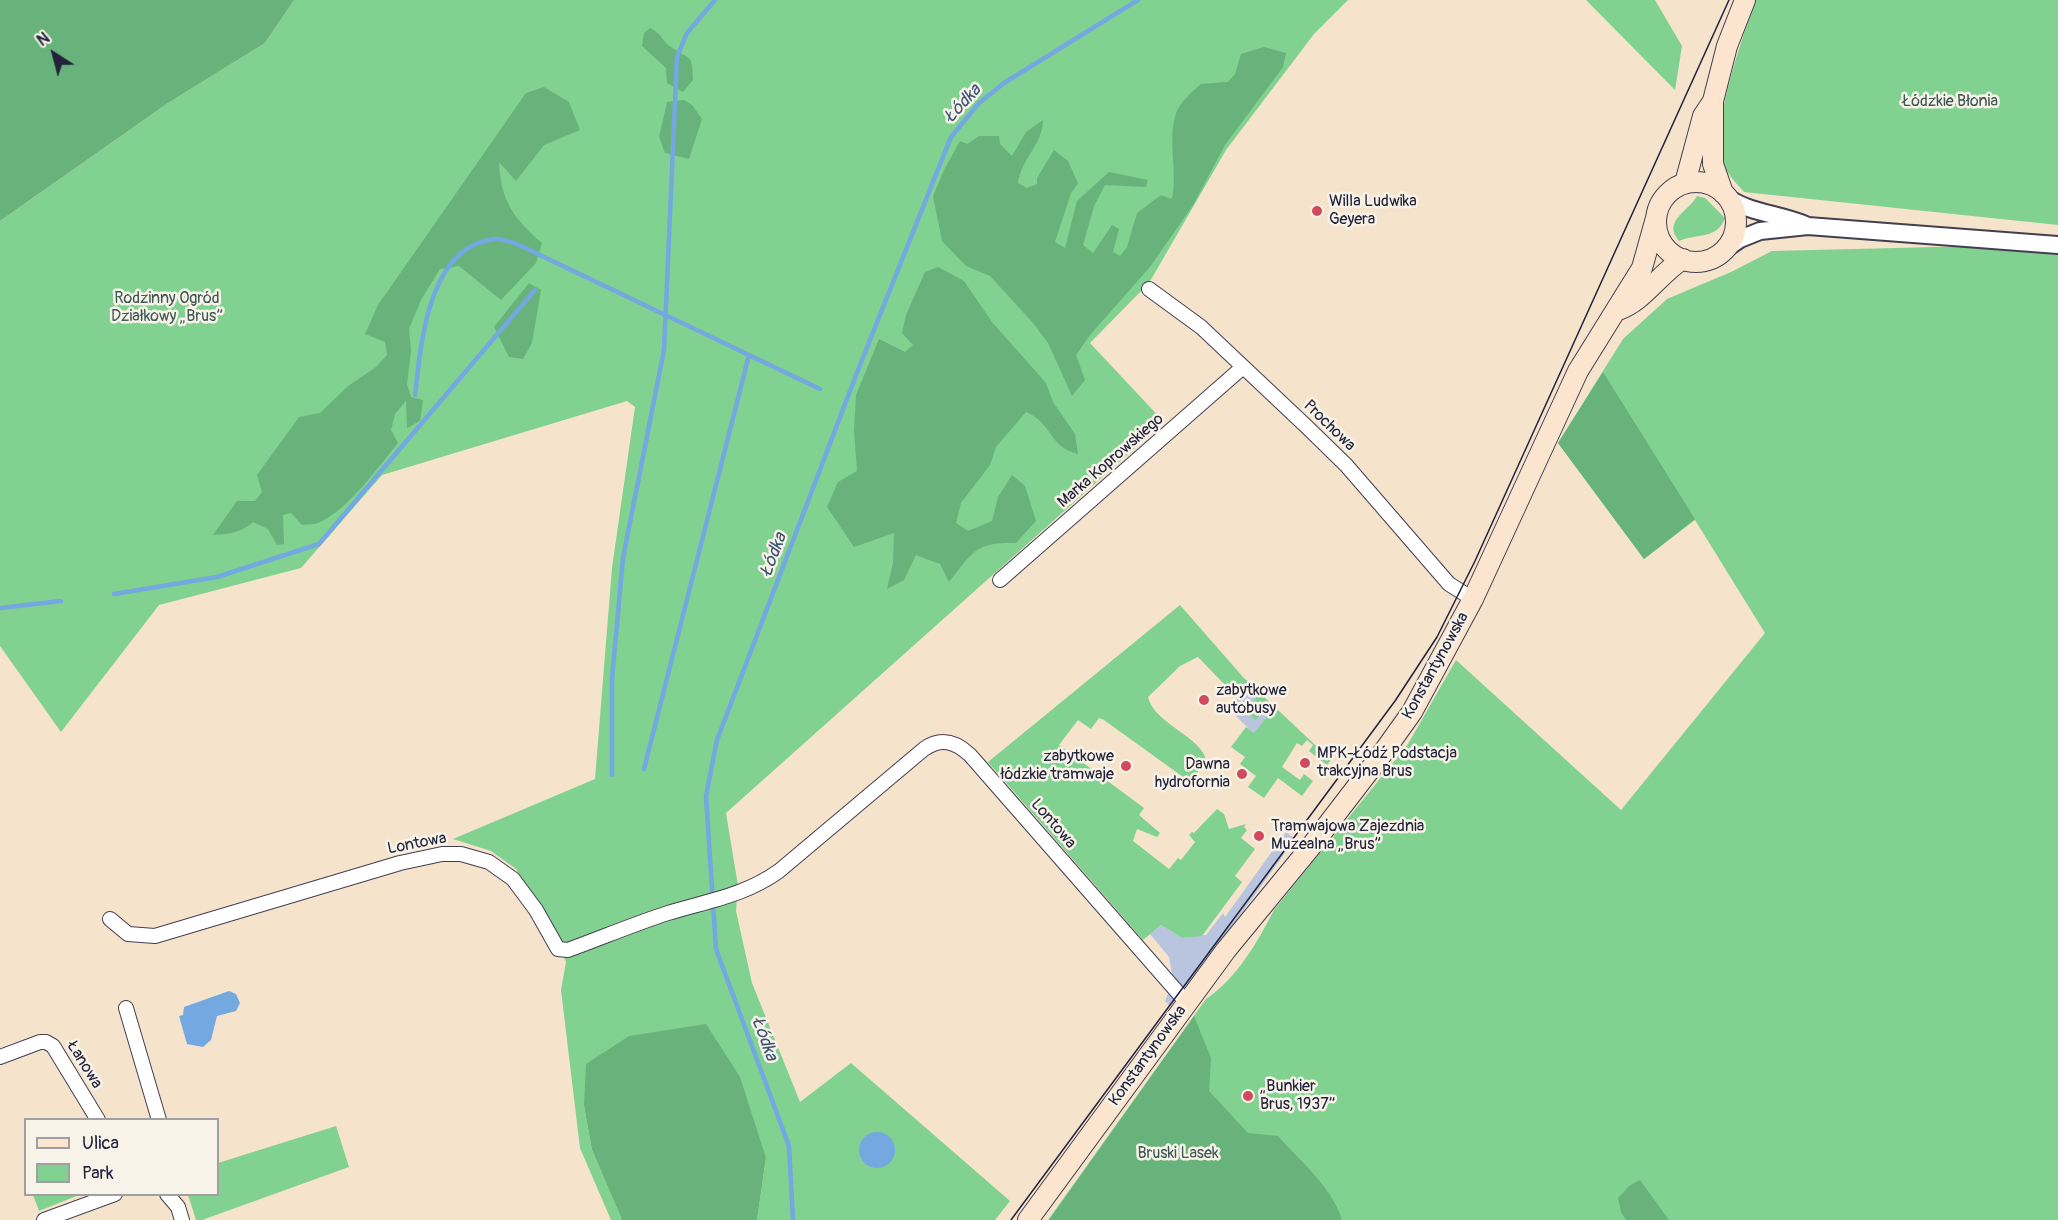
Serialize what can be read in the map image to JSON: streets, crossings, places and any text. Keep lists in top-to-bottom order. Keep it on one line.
{"streets":{"main road":["Konstantynowska"],"street":["Prochowa","Marka Koprowskiego","Lontowa","Łanowa"]},"crossings":[["Prochowa","Marka Koprowskiego"],["Prochowa","Konstantynowska"],["Konstantynowska","Lontowa"]],"water":["Łódka"],"parks":["Łódzkie Błonia","Rodzinny Ogród Działkowy „Brus”","Bruski Lasek"],"places":["Willa Ludwika Geyera","zabytkowe autobusy","MPK-Łódź Podstacja trakcyjna Brus","zabytkowe łódzkie tramwaje","Dawna hydrofornia","Tramwajowa Zajezdnia Muzealna „Brus”","„Bunkier Brus, 1937”"],"legend":["Ulica","Park"],"north":"top left"}
